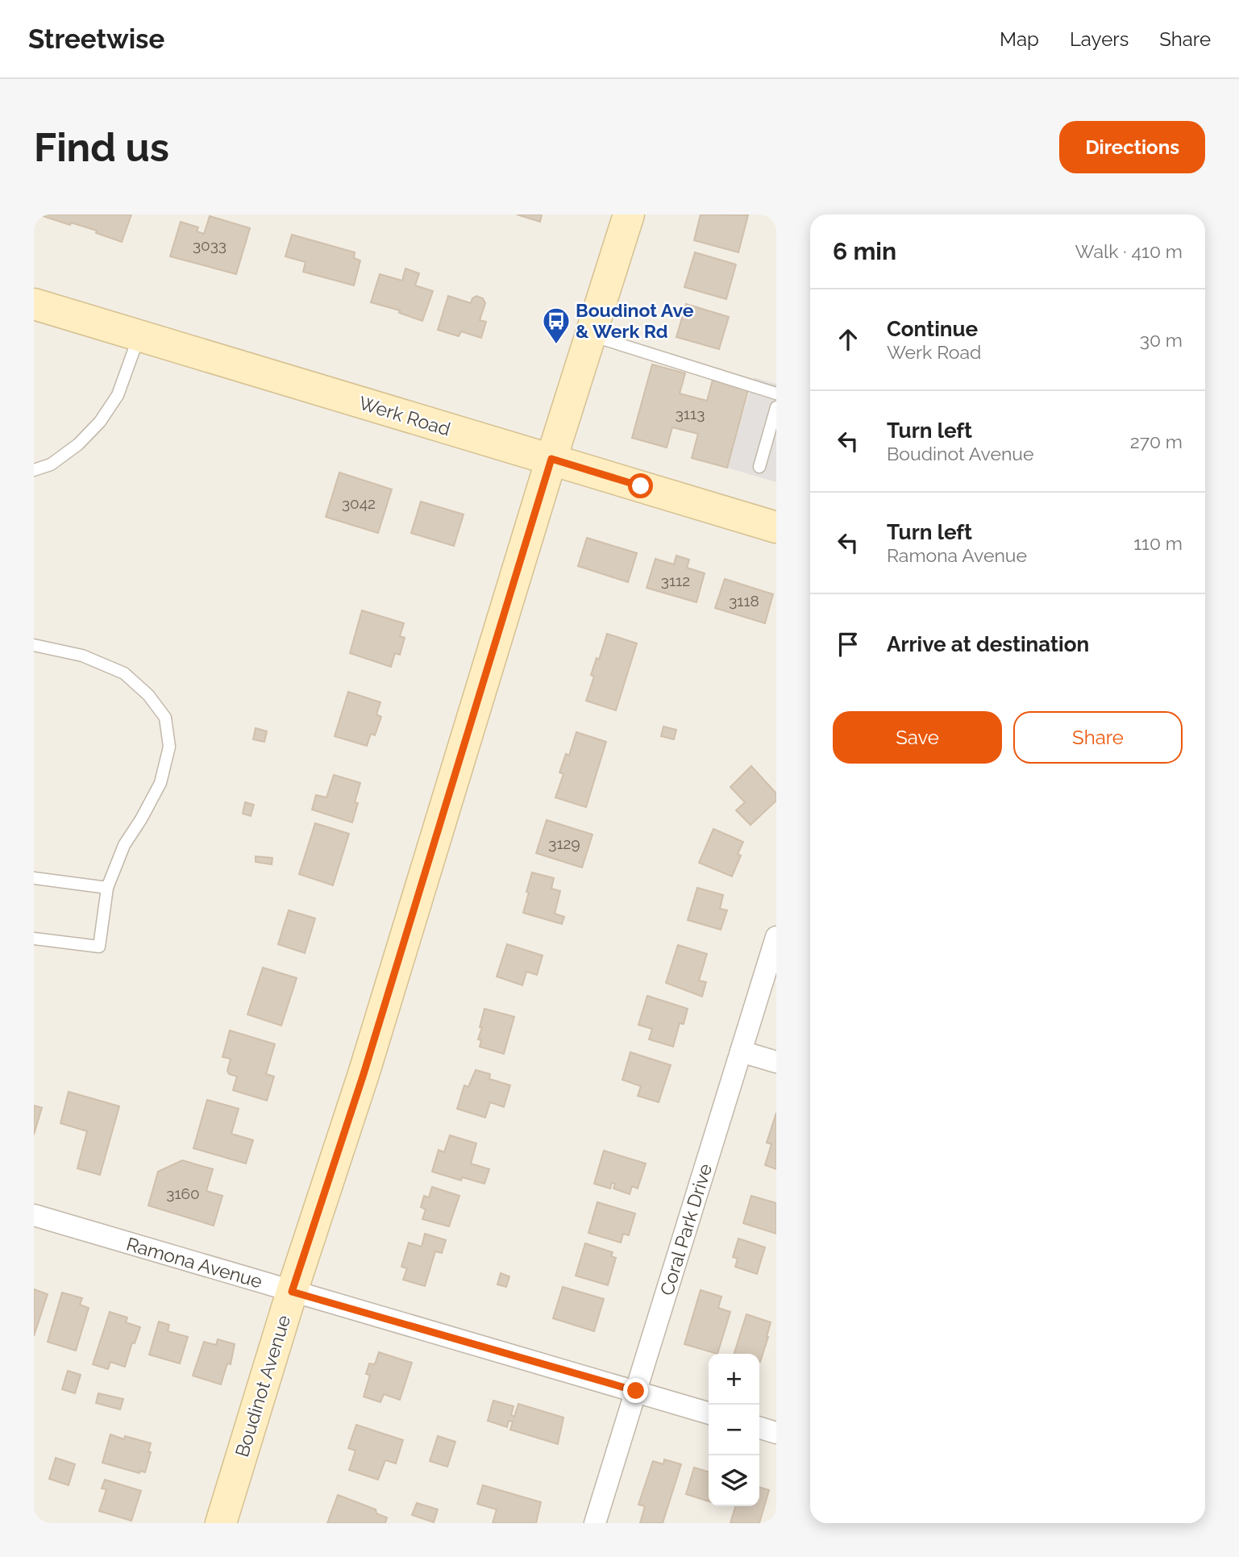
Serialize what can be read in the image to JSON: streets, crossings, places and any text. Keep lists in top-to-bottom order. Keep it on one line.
{"streets":{"street":["Werk Road","Coral Park Drive","Ramona Avenue","Boudinot Avenue"]},"crossings":[["Werk Road","Boudinot Avenue"],["Coral Park Drive","Ramona Avenue"],["Ramona Avenue","Boudinot Avenue"]],"places":{"bus stop":["Boudinot Ave & Werk Rd"]},"house_numbers":["3033","3113","3042","3112","3118","3129","3160"],"page":{"header":"Streetwise","nav":["Map","Layers","Share"],"buttons":["Directions",["Save","Share"]],"title":"Find us","heading":["6 min","Walk · 410 m"],"list":[["Continue","Werk Road","30 m"],["Turn left","Boudinot Avenue","270 m"],["Turn left","Ramona Avenue","110 m"],"Arrive at destination"],"map_buttons":["+","−"]}}
